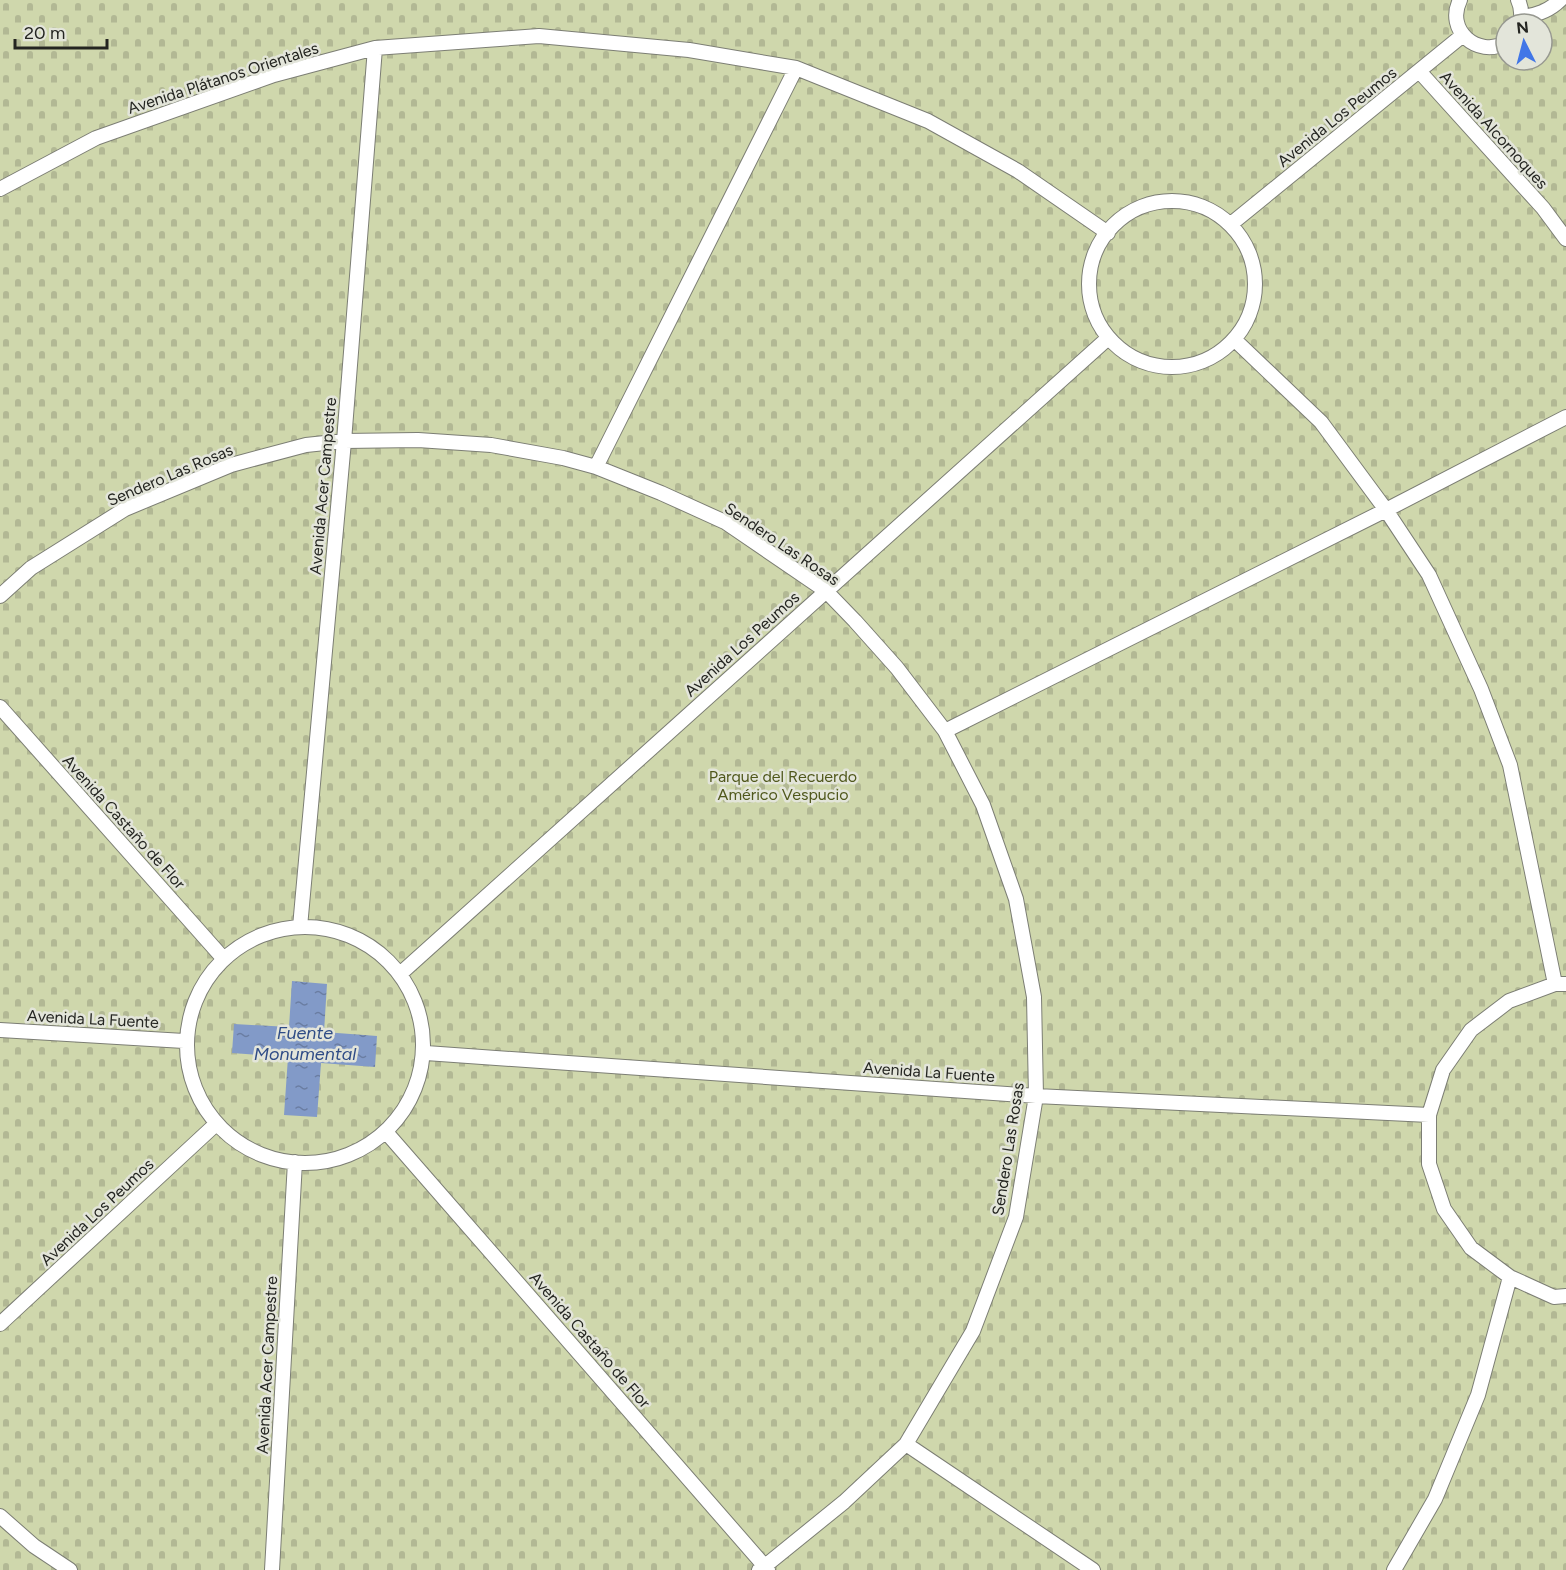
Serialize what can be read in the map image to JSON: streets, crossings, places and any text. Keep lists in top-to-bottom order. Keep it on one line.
{"streets":{"lane":["Avenida Plátanos Orientales","Avenida Los Peumos","Avenida Alcornoques","Sendero Las Rosas","Avenida Acer Campestre","Avenida Castaño de Flor","Avenida La Fuente"]},"crossings":[["Avenida Plátanos Orientales","Avenida Los Peumos"],["Avenida Plátanos Orientales","Avenida Acer Campestre"],["Avenida Los Peumos","Avenida Alcornoques"],["Avenida Los Peumos","Sendero Las Rosas"],["Sendero Las Rosas","Avenida Acer Campestre"],["Sendero Las Rosas","Avenida Castaño de Flor"],["Sendero Las Rosas","Avenida La Fuente"]],"water":["Fuente Monumental"],"parks":["Parque del Recuerdo Américo Vespucio"],"scale_bar":"20 m","north":"top"}
